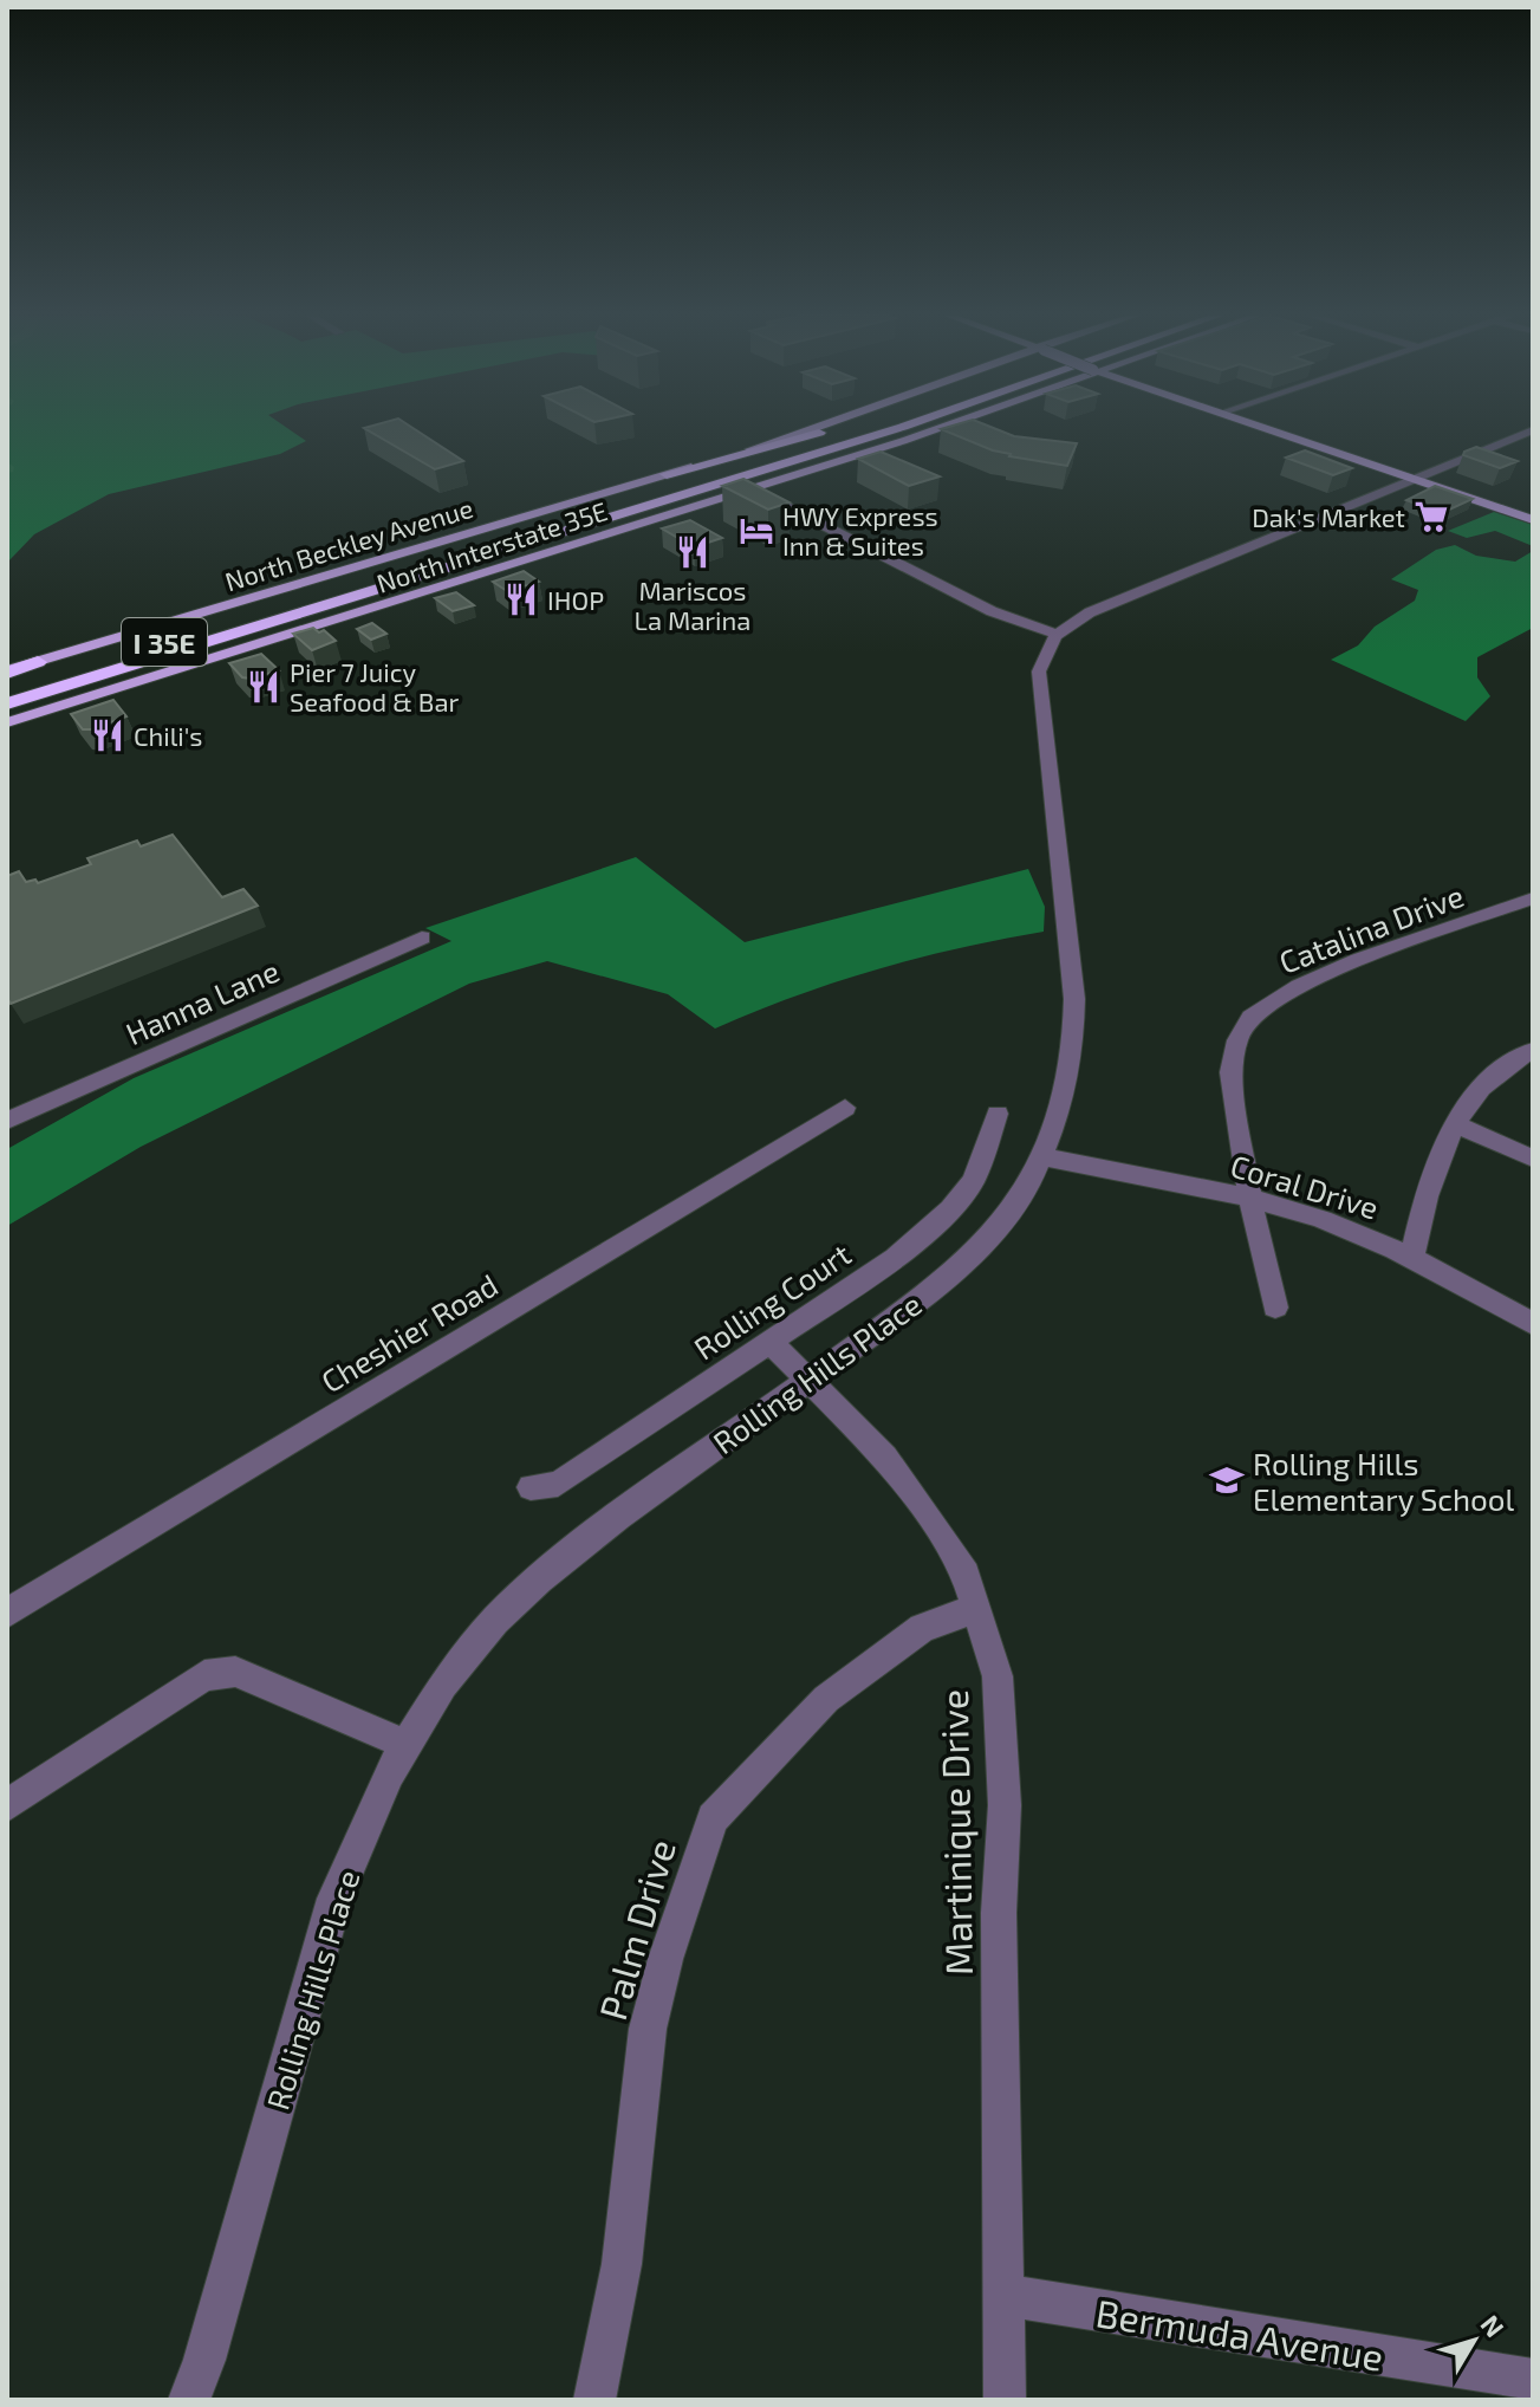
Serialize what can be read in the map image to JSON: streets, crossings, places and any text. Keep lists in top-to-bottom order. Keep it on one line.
{"streets":{"highway":["I 35E"],"main road":["North Beckley Avenue","North Interstate 35E"],"street":["Catalina Drive","Hanna Lane","Coral Drive","Rolling Court","Cheshier Road","Rolling Hills Place","Martinique Drive","Palm Drive","Bermuda Avenue"]},"crossings":[["Catalina Drive","Coral Drive"],["Coral Drive","Rolling Hills Place"],["Rolling Court","Martinique Drive"],["Rolling Hills Place","Martinique Drive"],["Martinique Drive","Palm Drive"],["Martinique Drive","Bermuda Avenue"]],"places":{"supermarket":["Dak's Market"],"hotel":["HWY Express Inn & Suites"],"restaurant":["Mariscos La Marina","IHOP","Pier 7 Juicy Seafood & Bar","Chili's"],"school or university":["Rolling Hills Elementary School"]},"north":"top right"}
